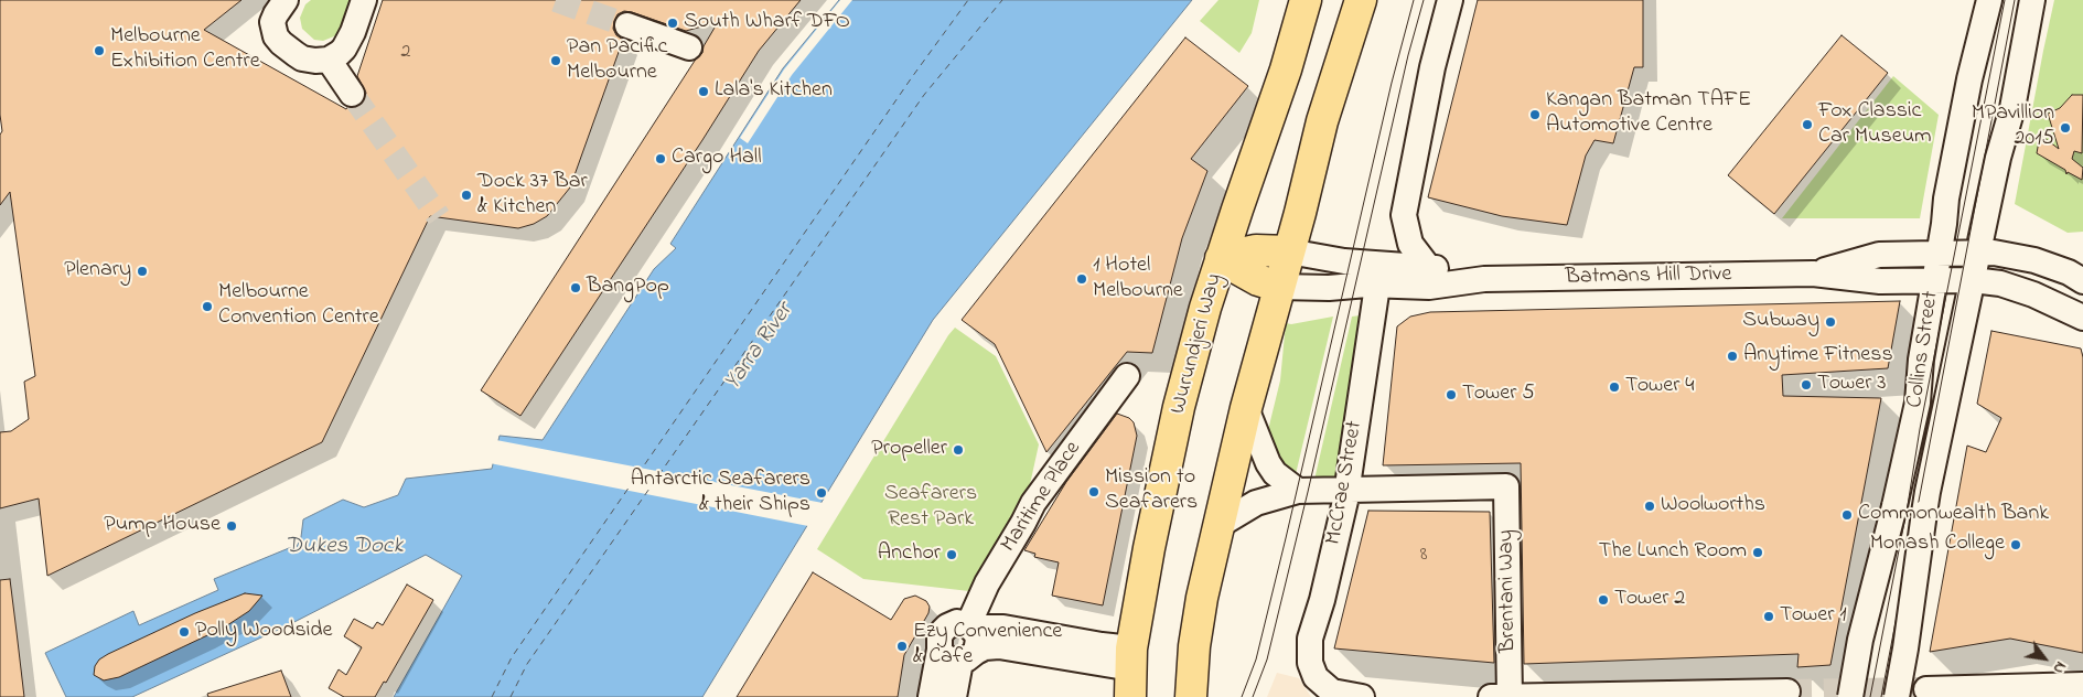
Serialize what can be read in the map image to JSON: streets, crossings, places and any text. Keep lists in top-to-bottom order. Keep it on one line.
{"streets":{"highway":["Wurundjeri Way"],"street":["Batmans Hill Drive","Collins Street","McCrae Street","Maritime Place","Brentani Way"]},"crossings":[["Batmans Hill Drive","Collins Street"],["Batmans Hill Drive","McCrae Street"],["McCrae Street","Brentani Way"]],"water":["Yarra River","Dukes Dock"],"parks":["Seafarers Rest Park"],"places":["South Wharf DFO","Melbourne Exhibition Centre","Pan Pacific Melbourne","Lala's Kitchen","Kangan Batman TAFE Automotive Centre","Fox Classic Car Museum","MPavillion 2015","Cargo Hall","Dock 37 Bar & Kitchen","Plenary","1 Hotel Melbourne","BangPop","Melbourne Convention Centre","Subway","Anytime Fitness","Tower 3","Tower 4","Tower 5","Propeller","Mission to Seafarers","Antarctic Seafarers & their Ships","Woolworths","Commonwealth Bank","Pump House","Monash College","The Lunch Room","Anchor","Tower 2","Tower 1","Polly Woodside","Ezy Convenience & Cafe"],"house_numbers":["2","8"],"north":"bottom right"}
